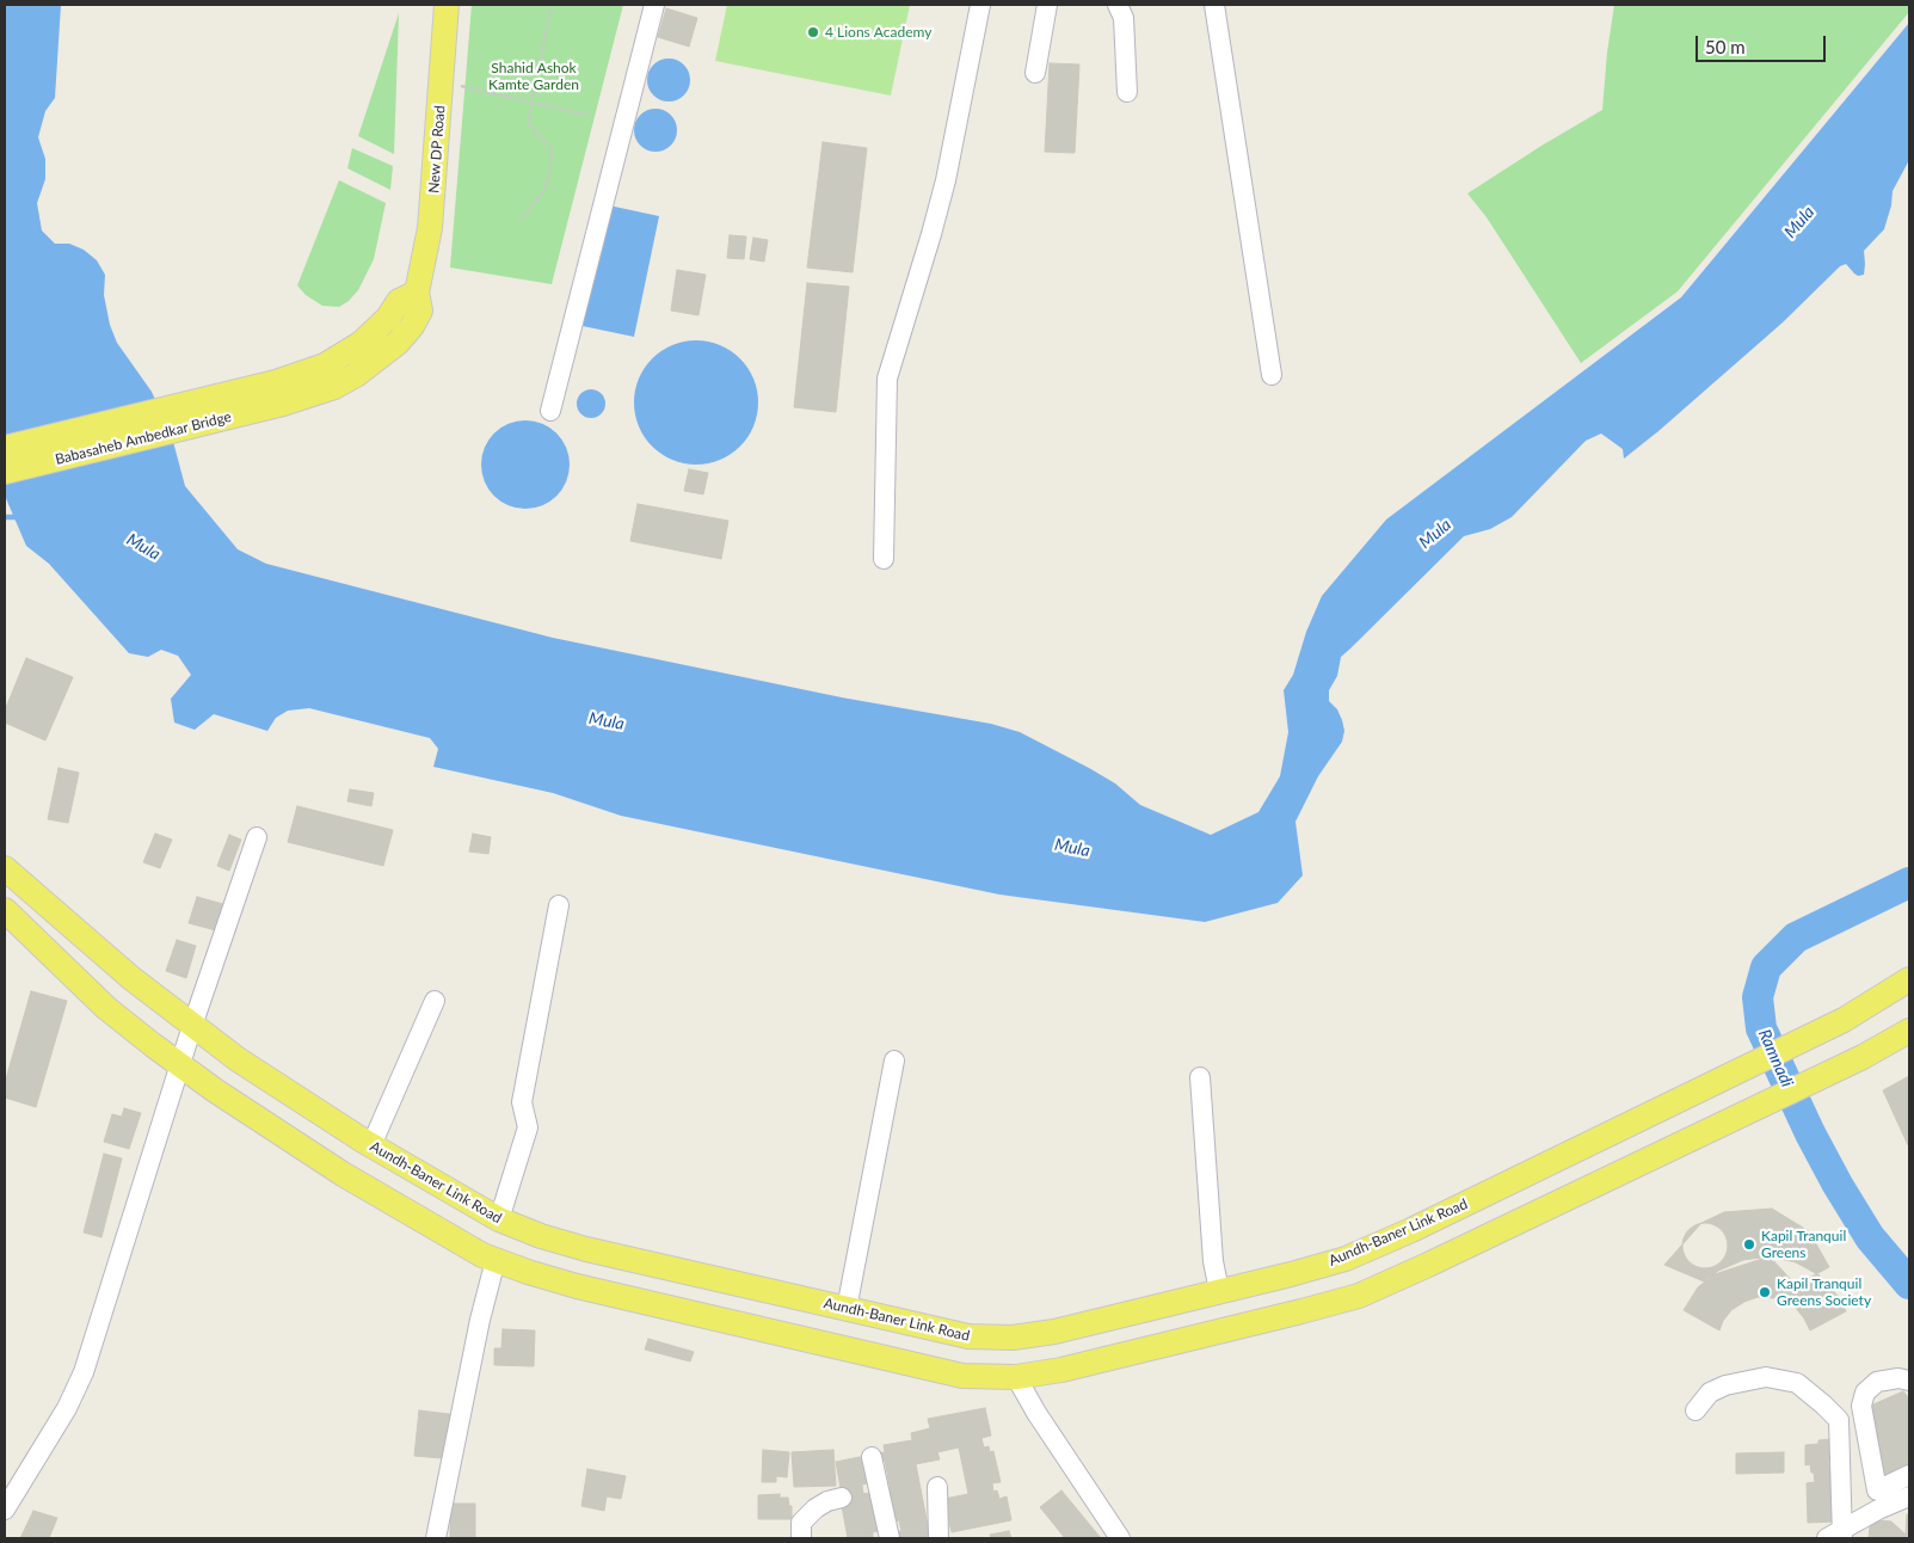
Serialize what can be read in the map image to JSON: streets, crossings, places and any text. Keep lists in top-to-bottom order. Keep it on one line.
{"streets":{"main road":["New DP Road","Babasaheb Ambedkar Bridge","Aundh-Baner Link Road"]},"crossings":[["New DP Road","Babasaheb Ambedkar Bridge"]],"water":["Mula","Ramnadi"],"parks":["Shahid Ashok Kamte Garden"],"places":["4 Lions Academy","Kapil Tranquil Greens","Kapil Tranquil Greens Society"],"scale_bar":"50 m"}
